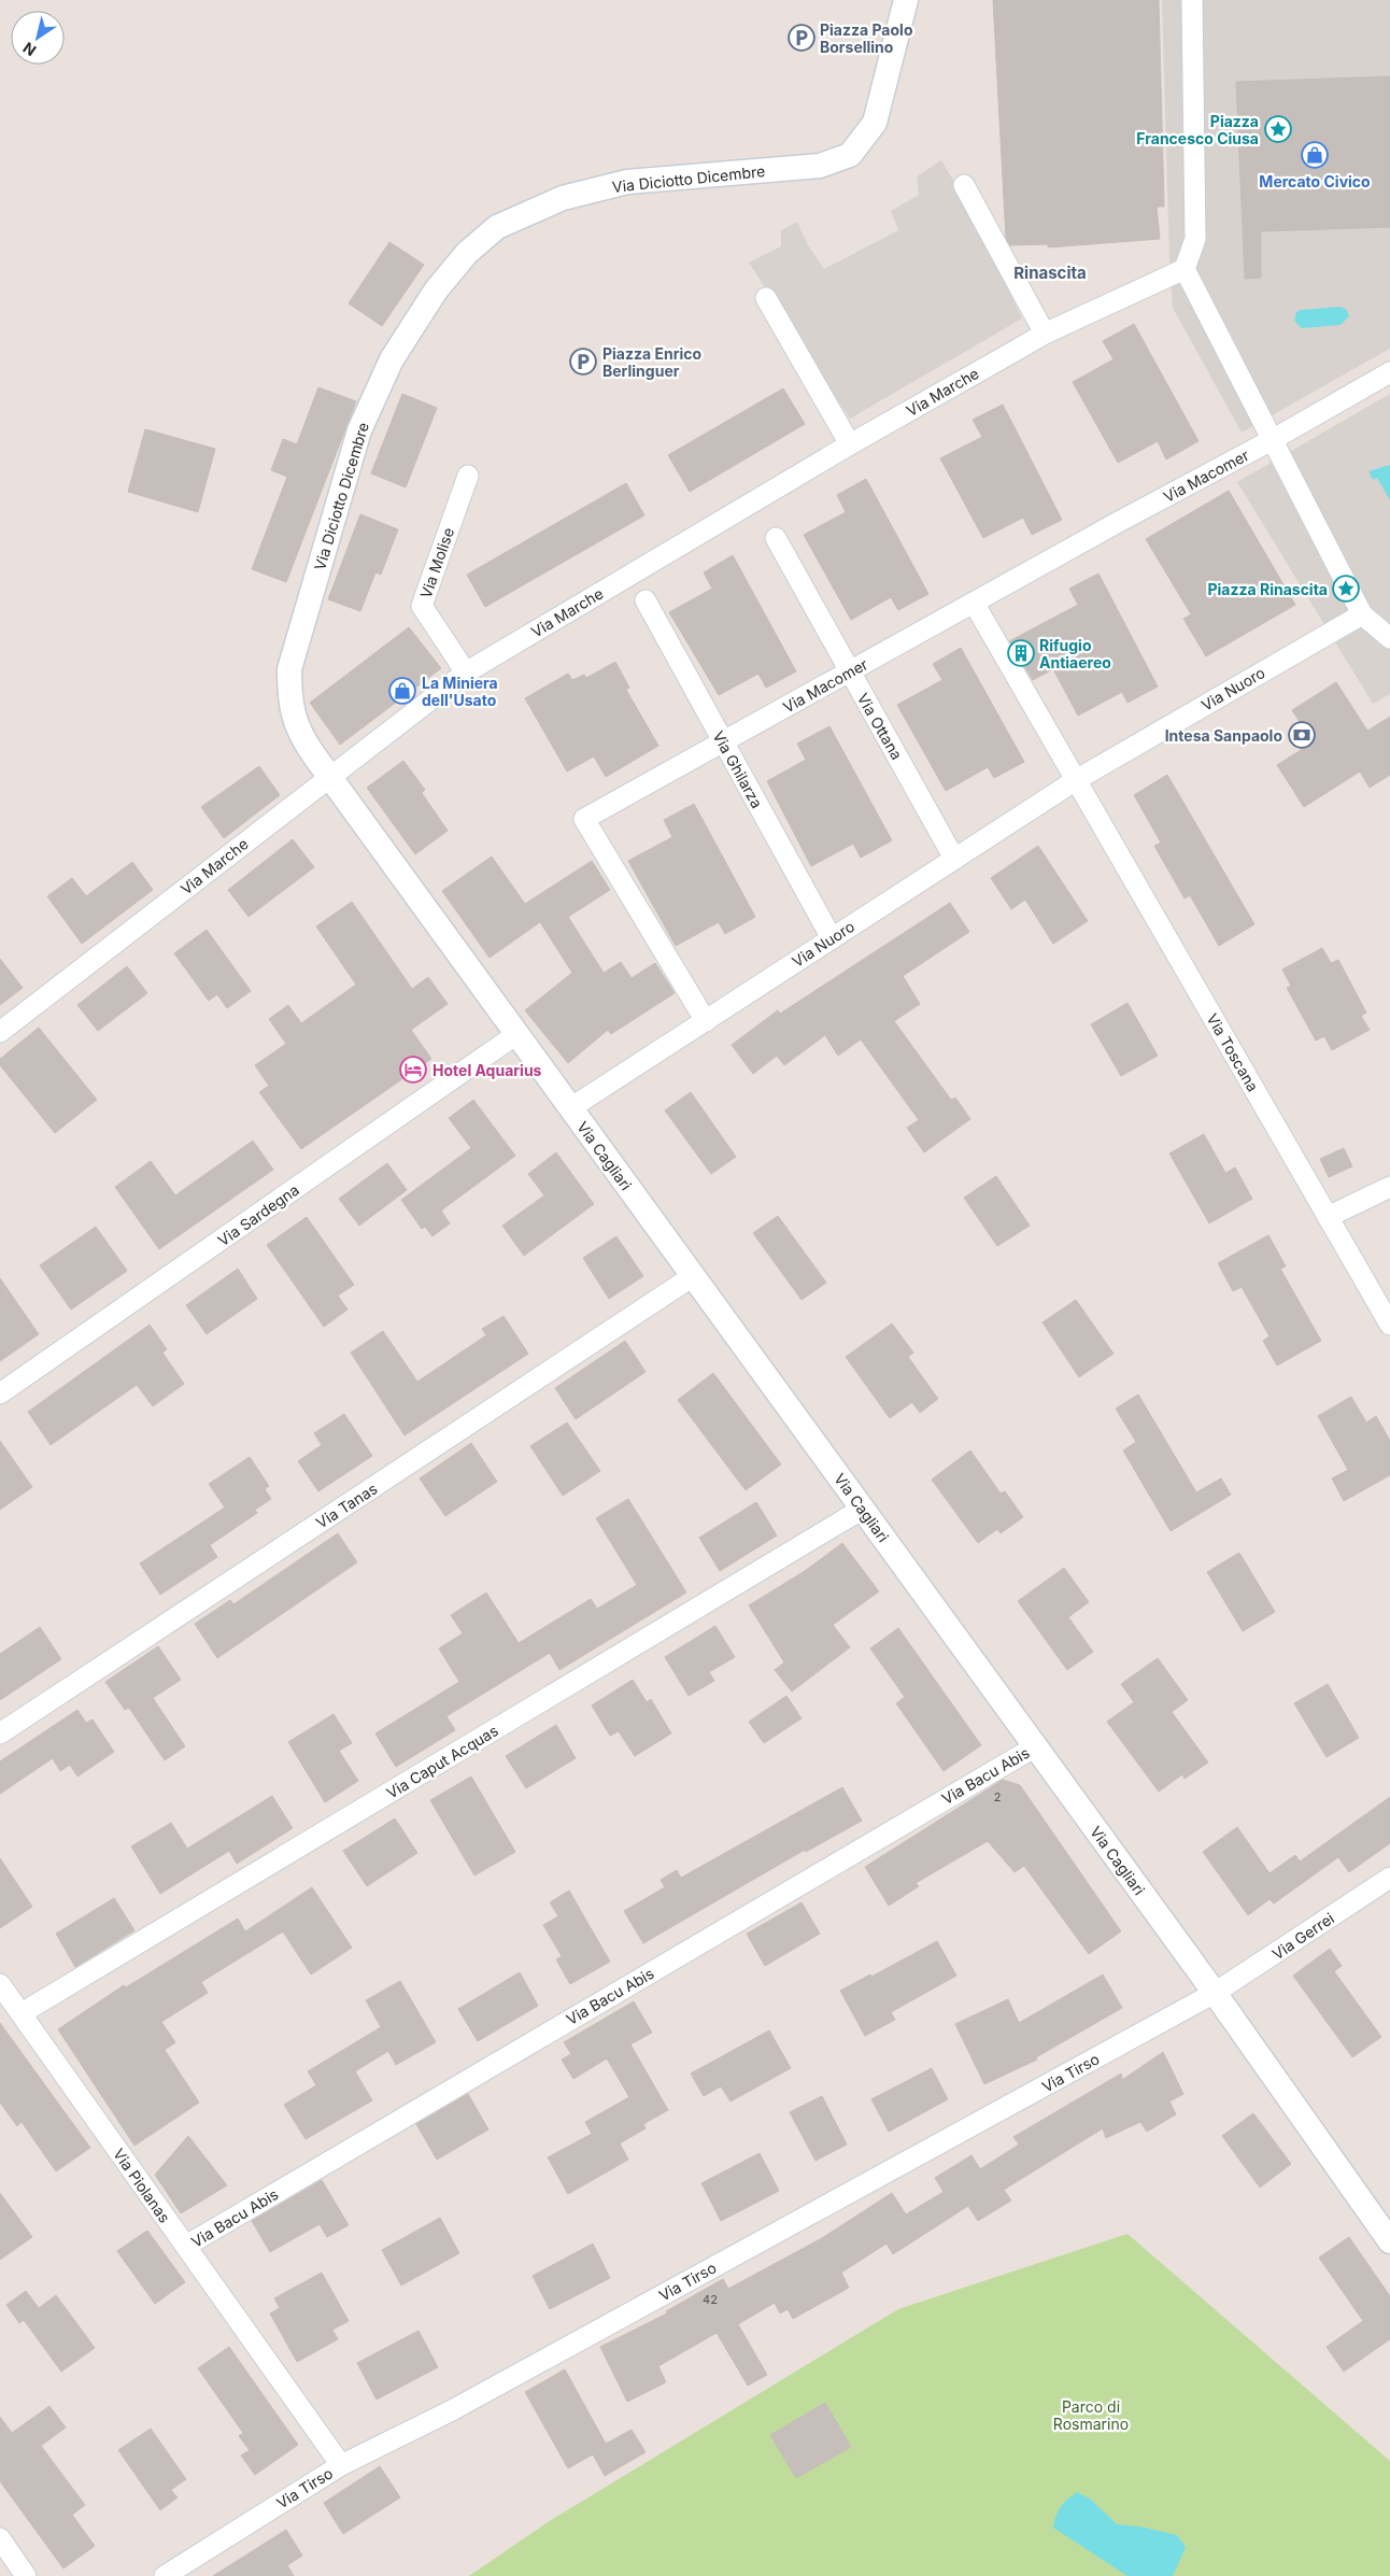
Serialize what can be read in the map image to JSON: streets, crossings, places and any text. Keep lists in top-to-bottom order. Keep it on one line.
{"streets":{"street":["Via Diciotto Dicembre","Via Marche","Via Macomer","Via Molise","Via Nuoro","Via Ottana","Via Ghilarza","Via Toscana","Via Cagliari","Via Sardegna","Via Tanas","Via Caput Acquas","Via Bacu Abis","Via Gerrei","Via Tirso","Via Piolanas"]},"crossings":[["Via Diciotto Dicembre","Via Marche"],["Via Diciotto Dicembre","Via Cagliari"],["Via Marche","Via Molise"],["Via Marche","Via Cagliari"],["Via Macomer","Via Nuoro"],["Via Macomer","Via Ottana"],["Via Macomer","Via Ghilarza"],["Via Nuoro","Via Ottana"],["Via Nuoro","Via Ghilarza"],["Via Nuoro","Via Toscana"],["Via Nuoro","Via Cagliari"],["Via Cagliari","Via Sardegna"],["Via Cagliari","Via Tanas"],["Via Cagliari","Via Caput Acquas"],["Via Cagliari","Via Bacu Abis"],["Via Cagliari","Via Gerrei"],["Via Cagliari","Via Tirso"],["Via Caput Acquas","Via Piolanas"],["Via Bacu Abis","Via Piolanas"],["Via Gerrei","Via Tirso"],["Via Tirso","Via Piolanas"]],"districts":["Rinascita"],"parks":["Parco di Rosmarino"],"places":{"parking":["Piazza Paolo Borsellino","Piazza Enrico Berlinguer"],"place":["Piazza Francesco Ciusa","Piazza Rinascita"],"shop":["Mercato Civico","La Miniera dell'Usato"],"building":["Rifugio Antiaereo"],"bank":["Intesa Sanpaolo"],"hotel":["Hotel Aquarius"]},"house_numbers":["2","42"],"north":"bottom left"}
